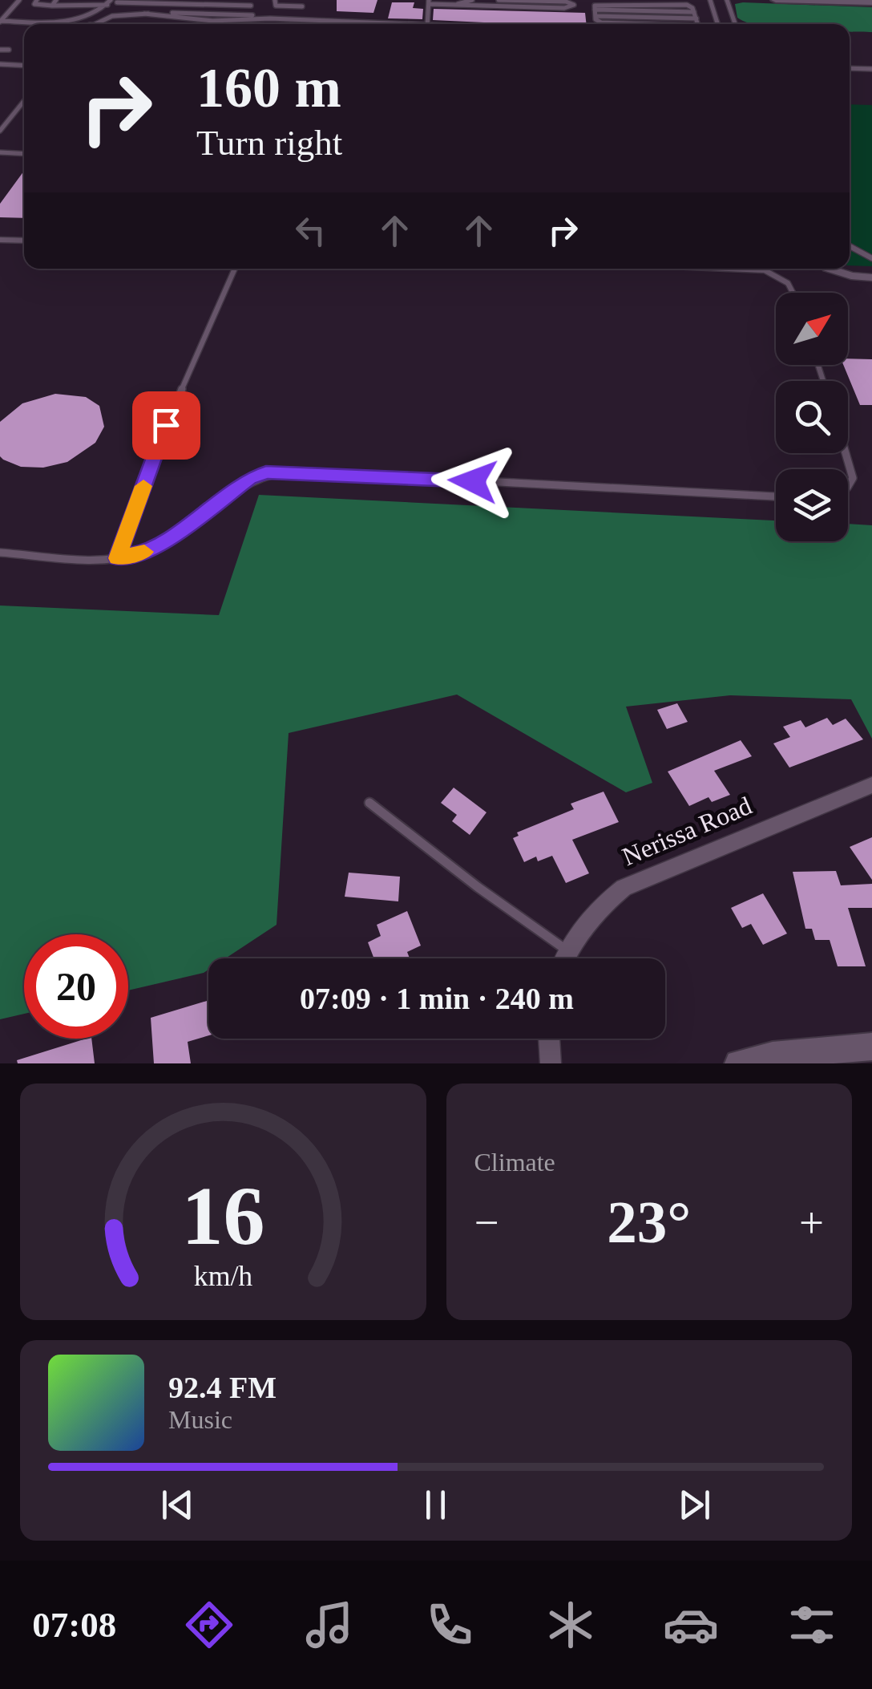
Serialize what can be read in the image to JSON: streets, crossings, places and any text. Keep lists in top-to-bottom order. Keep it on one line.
{"streets":{"street":["Nerissa Road"]},"north":"top right","page":{"turn":["160 m","Turn right"],"limit":"20","trip":"07:09 · 1 min · 240 m","tile":"Climate","heat":["−","23°","+"],"song":["92.4 FM","Music"],"tabs":"07:08","gauge":["16","km/h"]}}
